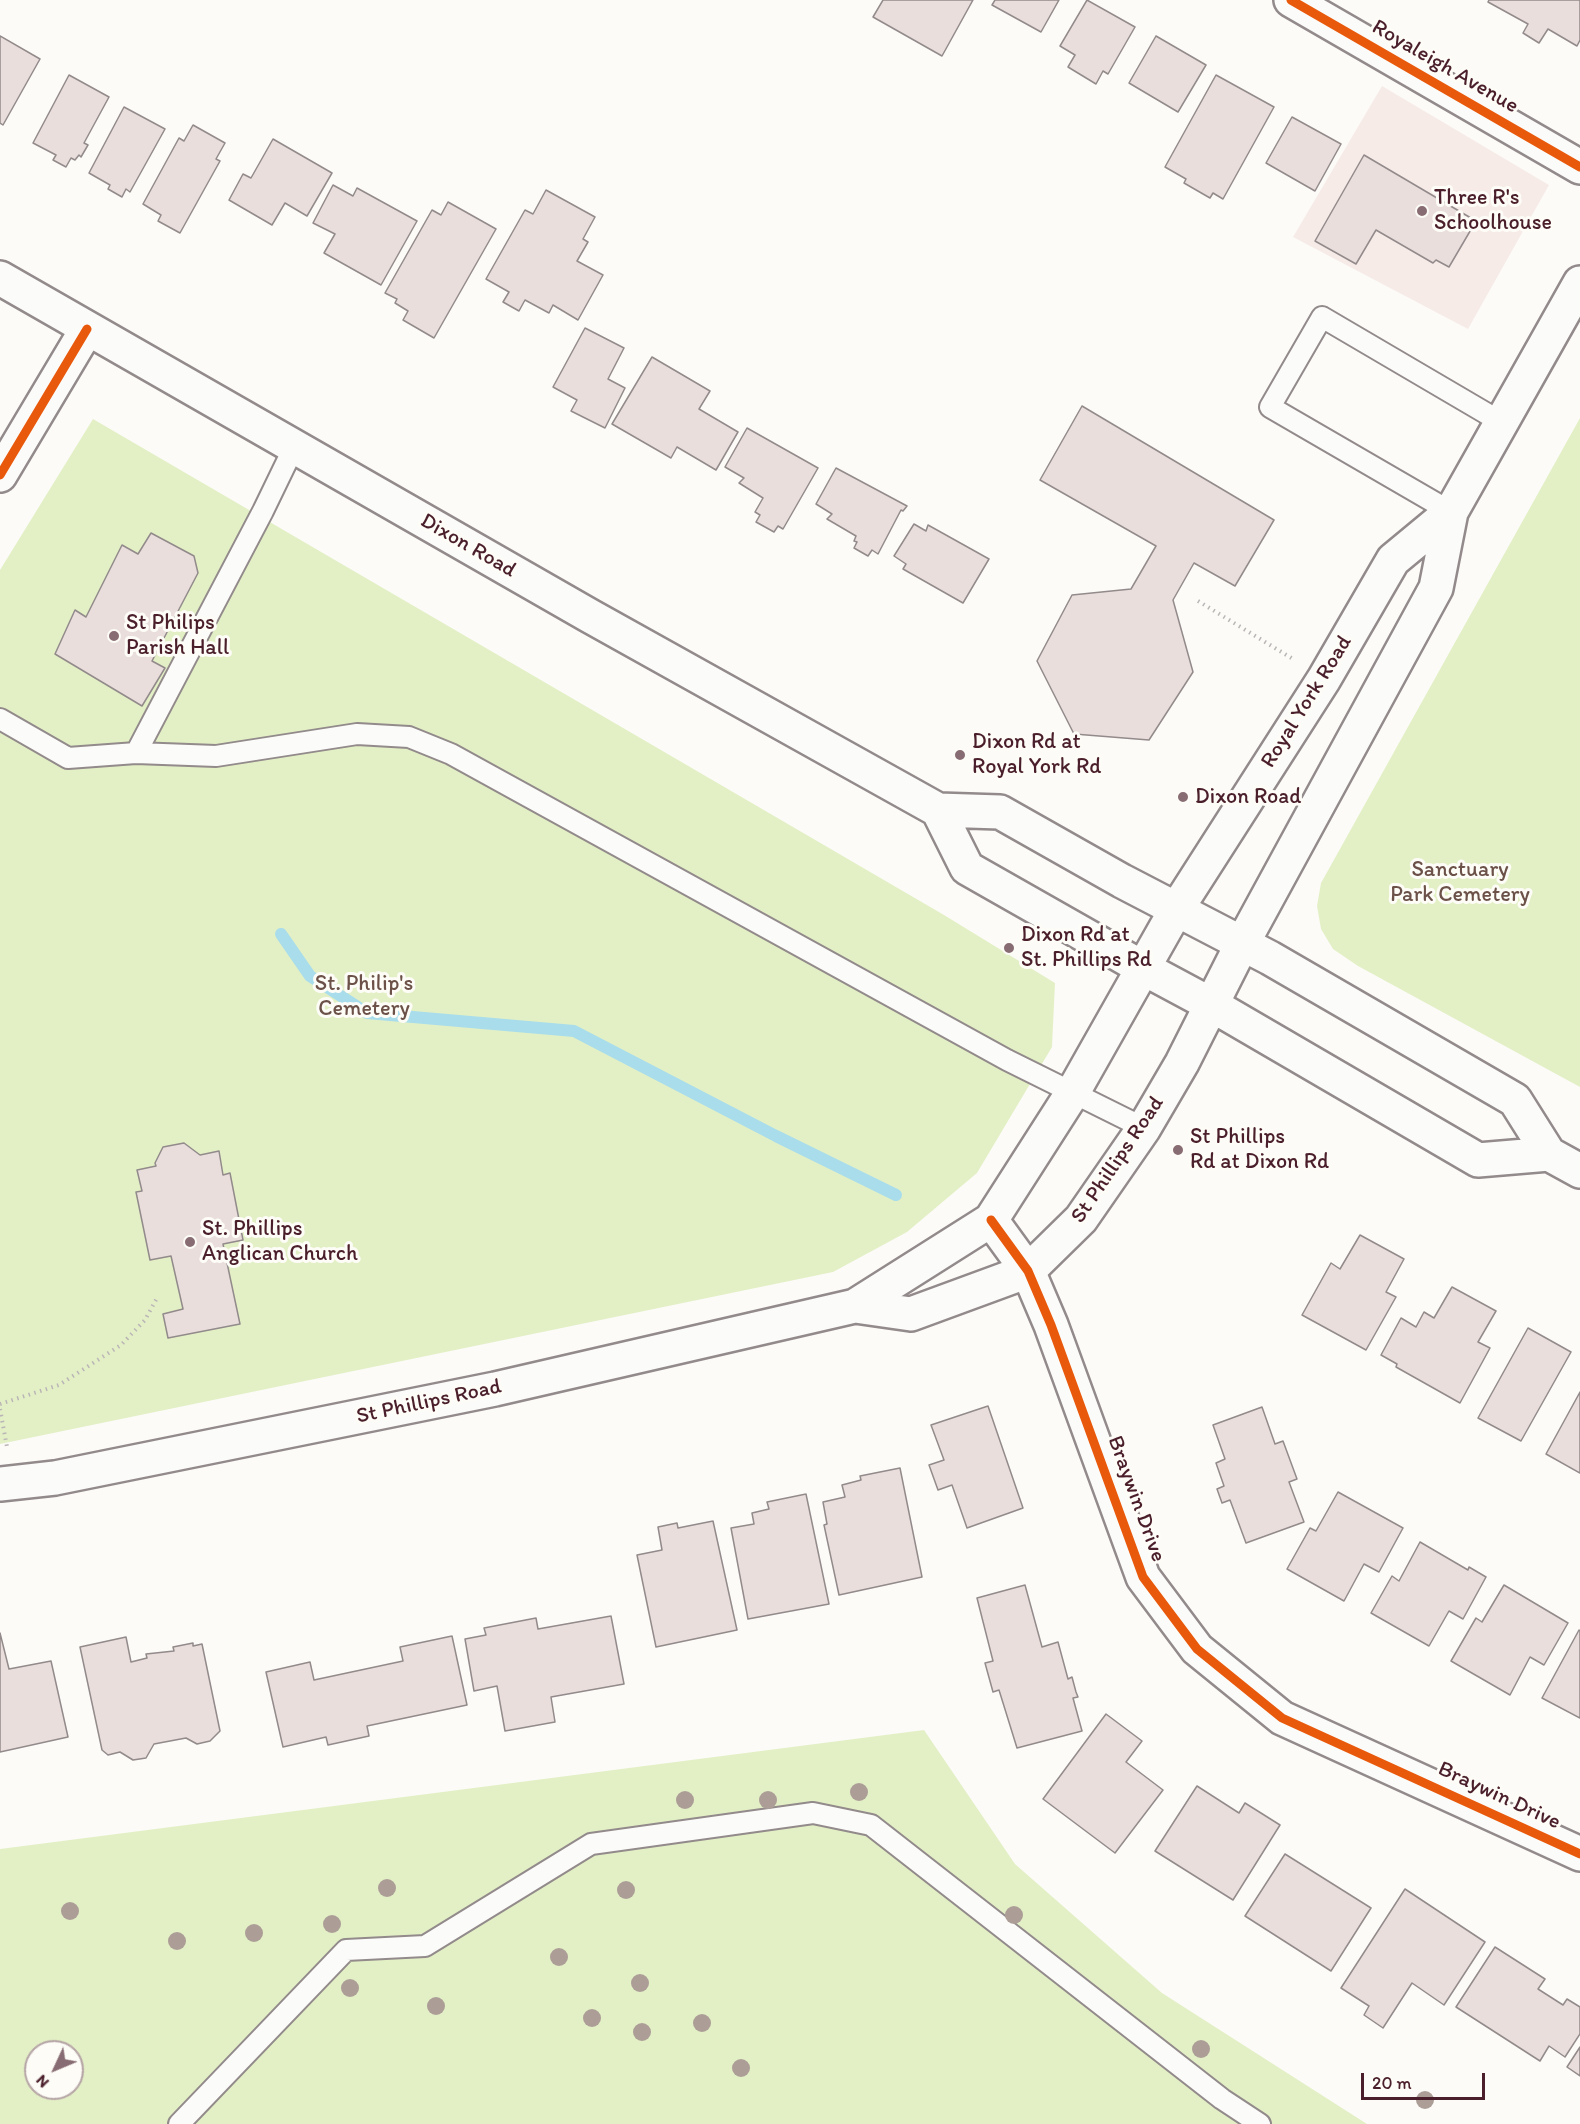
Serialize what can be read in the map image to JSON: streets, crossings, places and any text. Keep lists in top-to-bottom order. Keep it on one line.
{"streets":{"main road":["Royaleigh Avenue","Dixon Road","Royal York Road","St Phillips Road","Braywin Drive"]},"crossings":[["Dixon Road","Royal York Road"],["Royal York Road","St Phillips Road"],["St Phillips Road","Braywin Drive"]],"parks":["Sanctuary Park Cemetery","St. Philip's Cemetery"],"places":["Three R's Schoolhouse","St Philips Parish Hall","Dixon Rd at Royal York Rd","Dixon Road","Dixon Rd at St. Phillips Rd","St Phillips Rd at Dixon Rd","St. Phillips Anglican Church"],"scale_bar":"20 m","north":"bottom left"}
